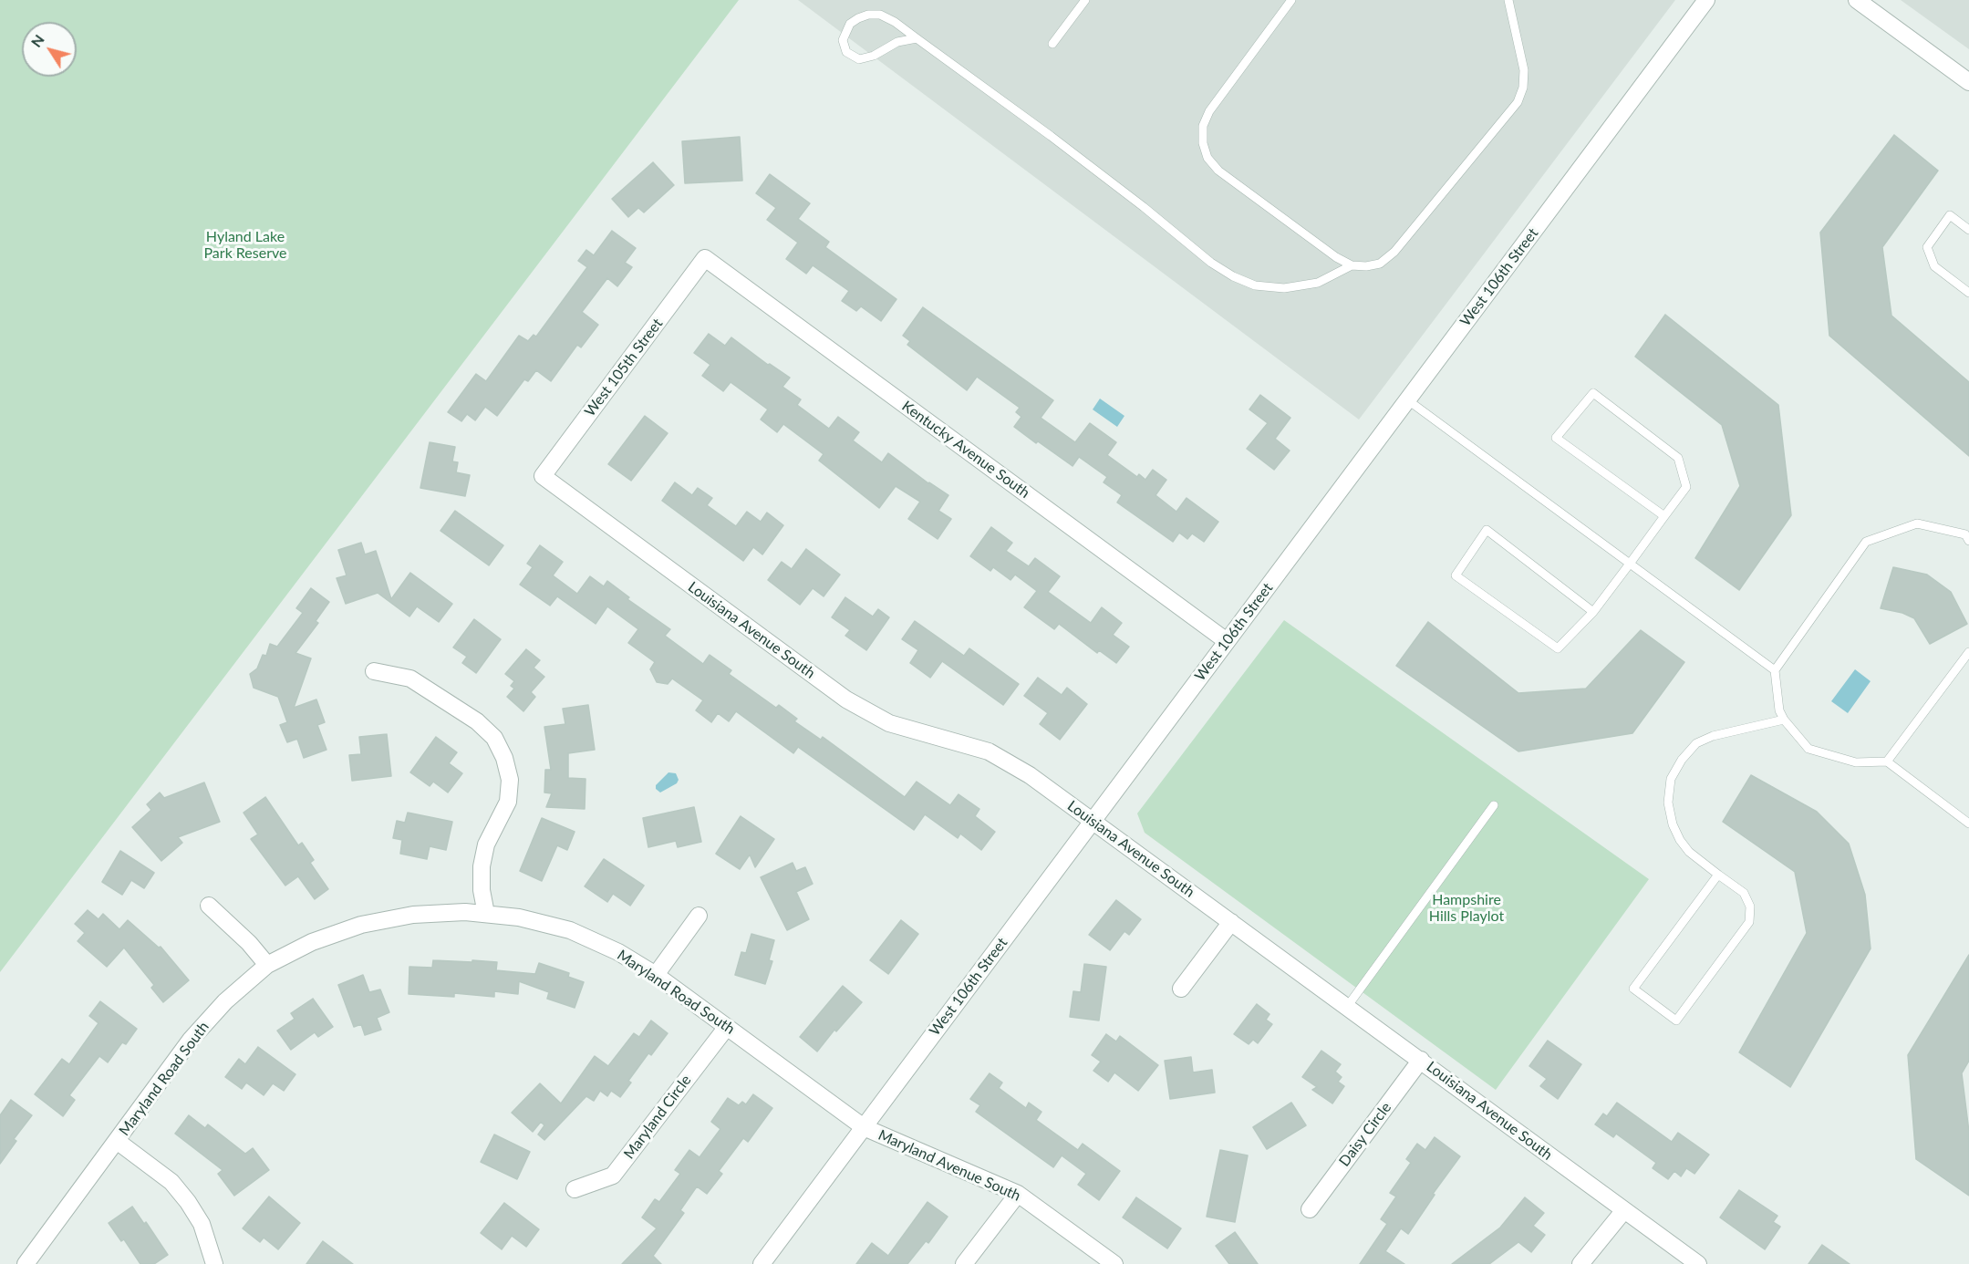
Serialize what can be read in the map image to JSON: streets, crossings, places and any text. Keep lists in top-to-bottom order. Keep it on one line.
{"streets":{"street":["West 106th Street","West 105th Street","Kentucky Avenue South","Louisiana Avenue South","Maryland Road South","Maryland Circle","Daisy Circle","Maryland Avenue South"]},"crossings":[["West 106th Street","Kentucky Avenue South"],["West 106th Street","Louisiana Avenue South"],["West 106th Street","Maryland Road South"],["West 106th Street","Maryland Avenue South"],["West 105th Street","Kentucky Avenue South"],["West 105th Street","Louisiana Avenue South"],["Louisiana Avenue South","Daisy Circle"],["Maryland Road South","Maryland Circle"],["Maryland Road South","Maryland Avenue South"]],"parks":["Hyland Lake Park Reserve","Hampshire Hills Playlot"],"north":"top left"}
